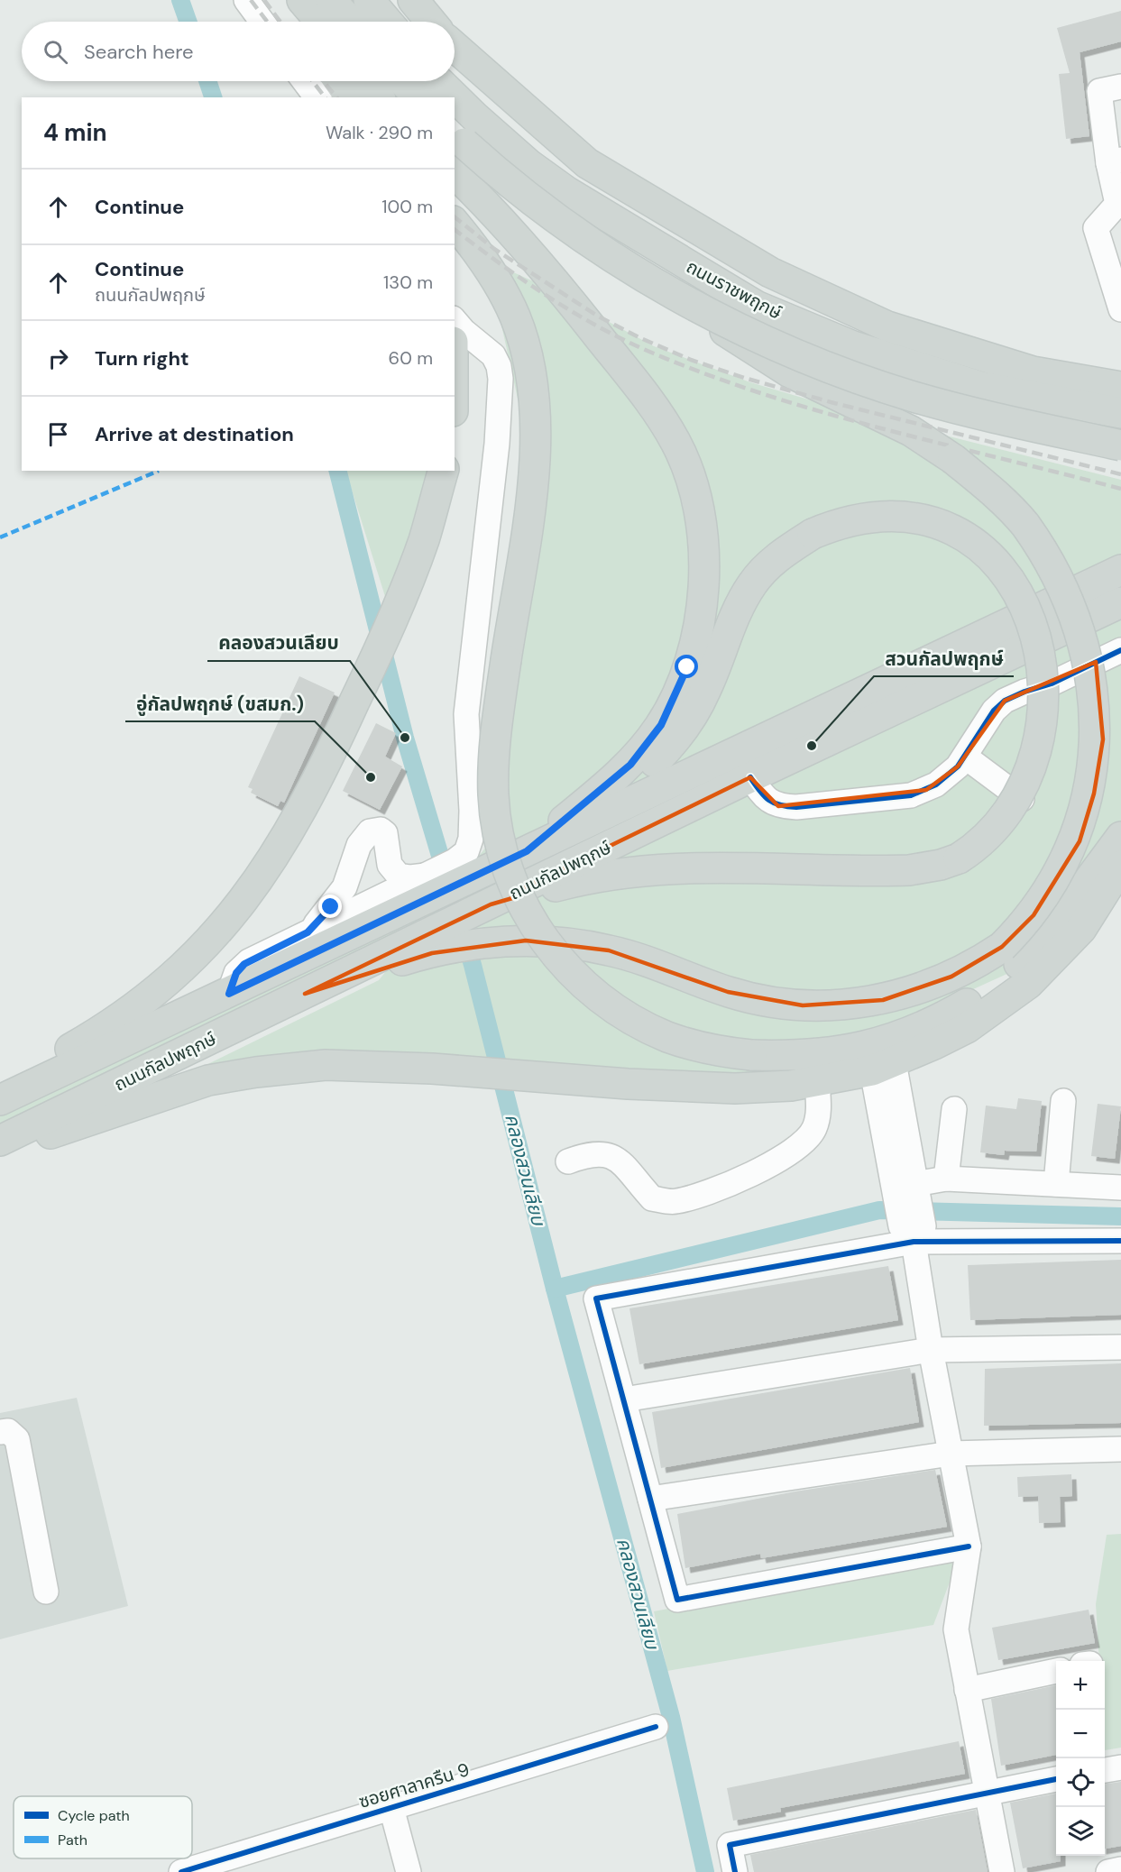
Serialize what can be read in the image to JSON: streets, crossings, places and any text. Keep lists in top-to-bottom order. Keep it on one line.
{"streets":{"main road":["ถนนราชพฤกษ์","ถนนกัลปพฤกษ์"],"street":["ซอยศาลาครืน 9"]},"water":["คลองสวนเลียบ"],"places":["คลองสวนเลียบ","สวนกัลปพฤกษ์","อู่กัลปพฤกษ์ (ขสมก.)"],"legend":["Cycle path","Path"],"page":{"search":"Search here","heading":["4 min","Walk · 290 m"],"list":[["Continue","100 m"],["Continue","ถนนกัลปพฤกษ์","130 m"],["Turn right","60 m"],"Arrive at destination"],"map_buttons":["+","−"]}}
